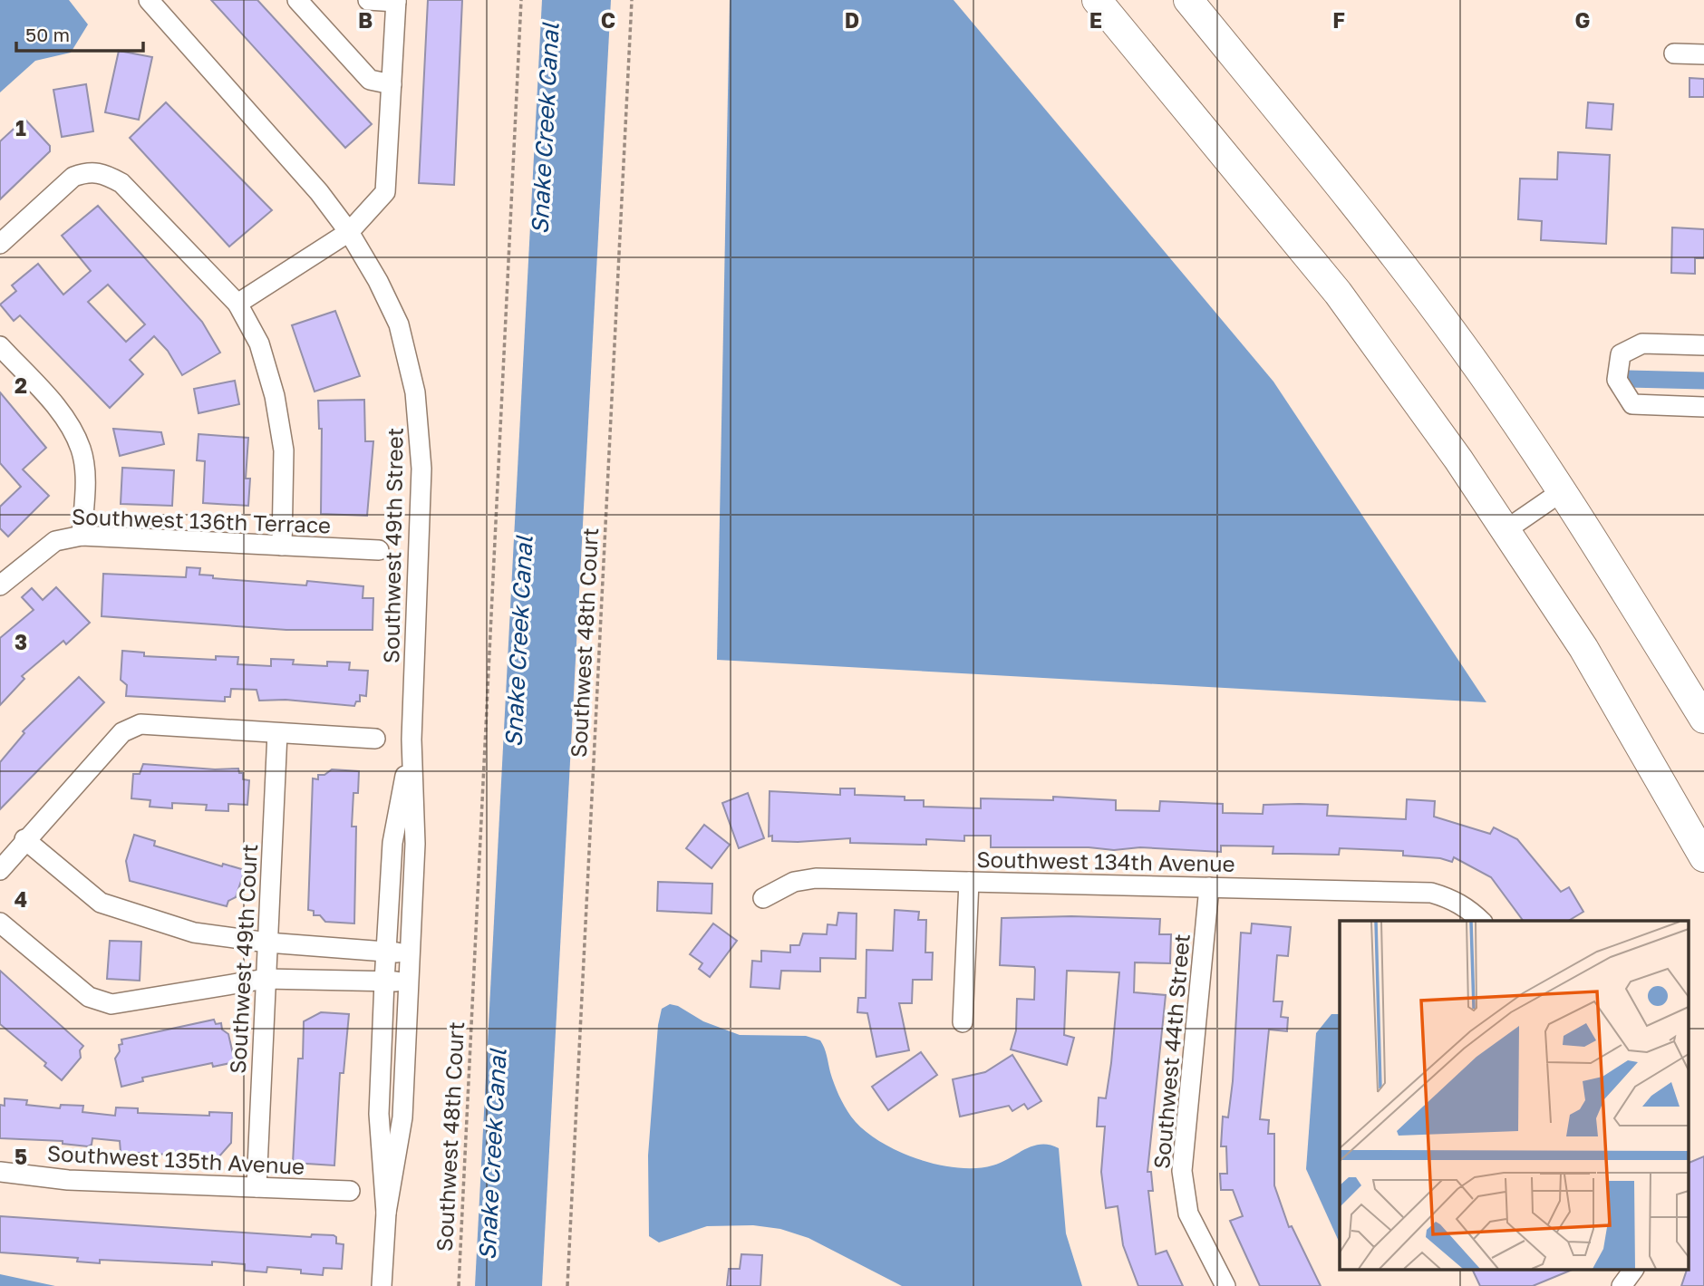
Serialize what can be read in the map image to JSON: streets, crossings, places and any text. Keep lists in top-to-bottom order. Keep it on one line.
{"streets":{"street":["Southwest 136th Terrace","Southwest 49th Street","Southwest 134th Avenue","Southwest 49th Court","Southwest 44th Street","Southwest 135th Avenue"],"path":["Southwest 48th Court"]},"crossings":[["Southwest 134th Avenue","Southwest 44th Street"],["Southwest 49th Court","Southwest 135th Avenue"]],"water":["Snake Creek Canal"],"scale_bar":"50 m","grid":{"columns":["B","C","D","E","F","G"],"rows":["1","2","3","4","5"]}}
